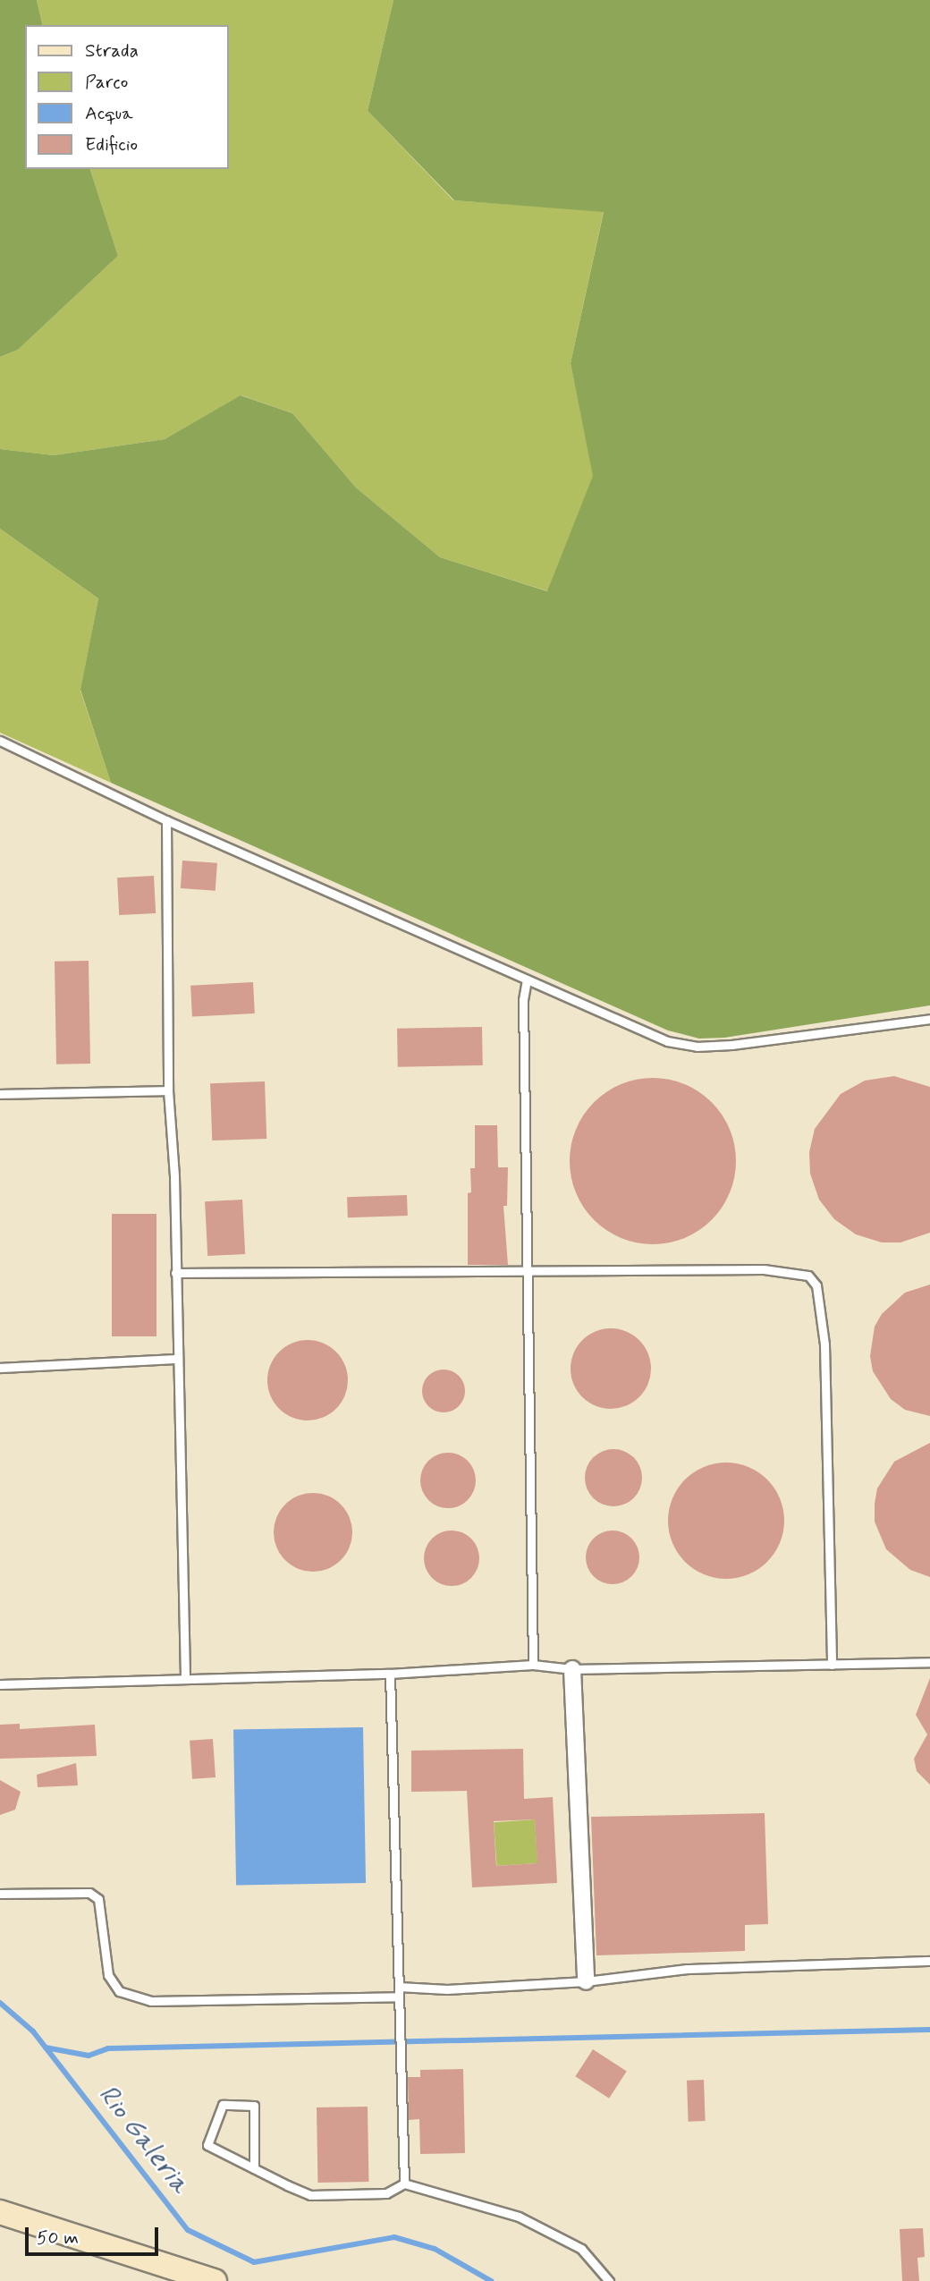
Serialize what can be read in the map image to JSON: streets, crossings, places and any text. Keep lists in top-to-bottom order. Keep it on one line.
{"water":["Rio Galeria"],"legend":["Strada","Parco","Acqua","Edificio"],"scale_bar":"50 m"}
